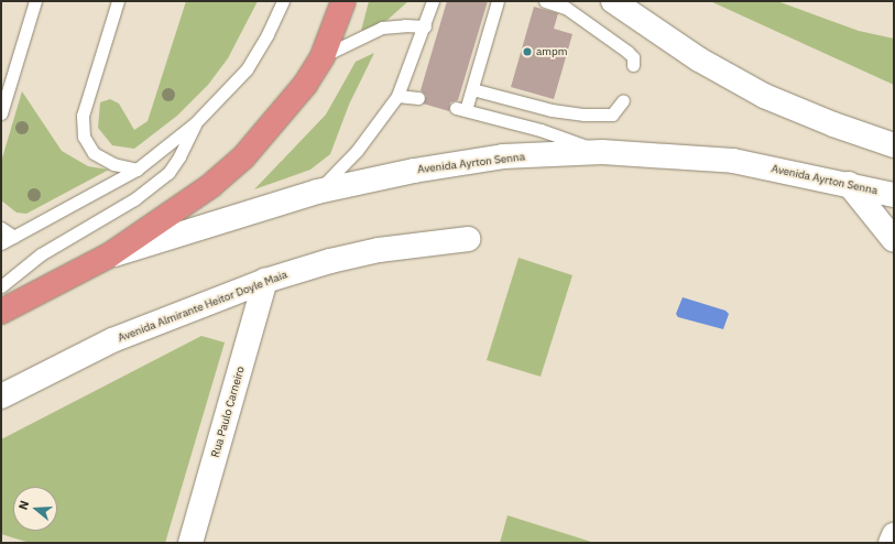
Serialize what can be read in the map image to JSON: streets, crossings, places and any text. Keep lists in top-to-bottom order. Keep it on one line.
{"streets":{"highway":["Avenida Ayrton Senna"],"main road":["Avenida Almirante Heitor Doyle Maia","Rua Paulo Carneiro"]},"crossings":[["Avenida Almirante Heitor Doyle Maia","Rua Paulo Carneiro"]],"places":["ampm"],"north":"left"}
